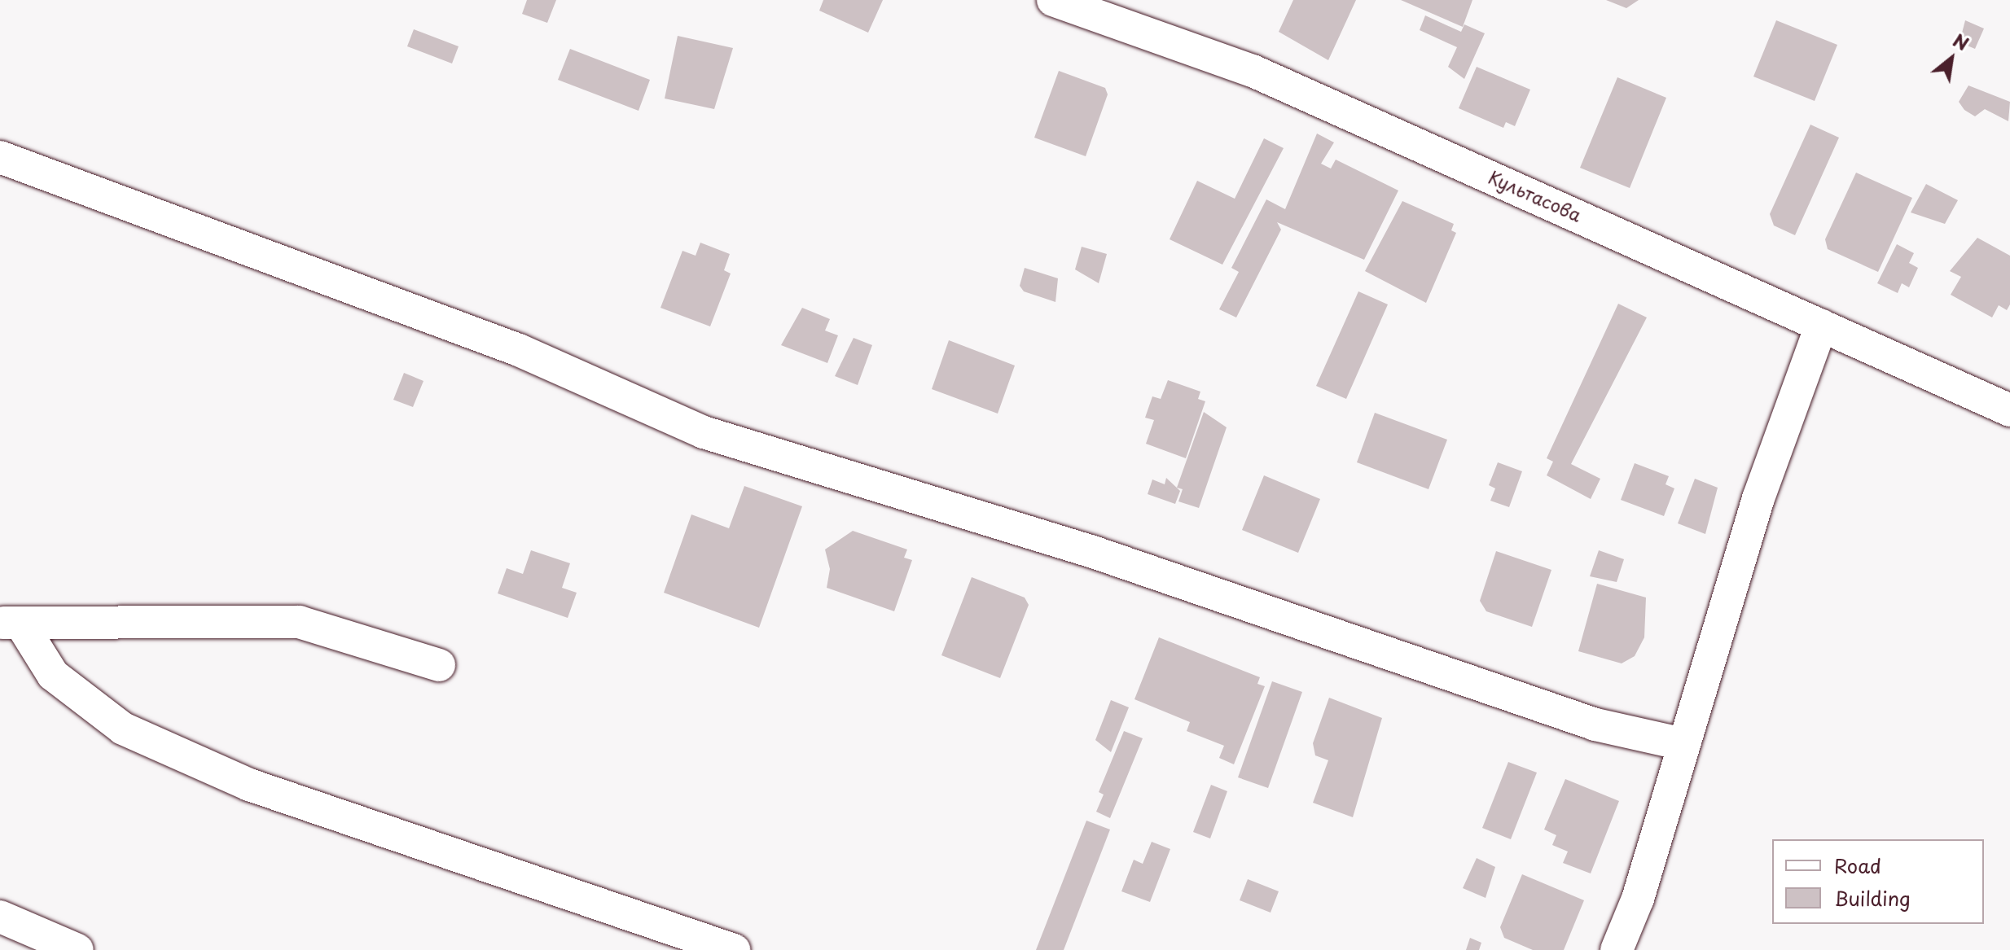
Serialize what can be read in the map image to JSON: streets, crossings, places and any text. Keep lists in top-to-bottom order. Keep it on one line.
{"streets":{"street":["Культасова"]},"legend":["Road","Building"],"north":"top right"}
